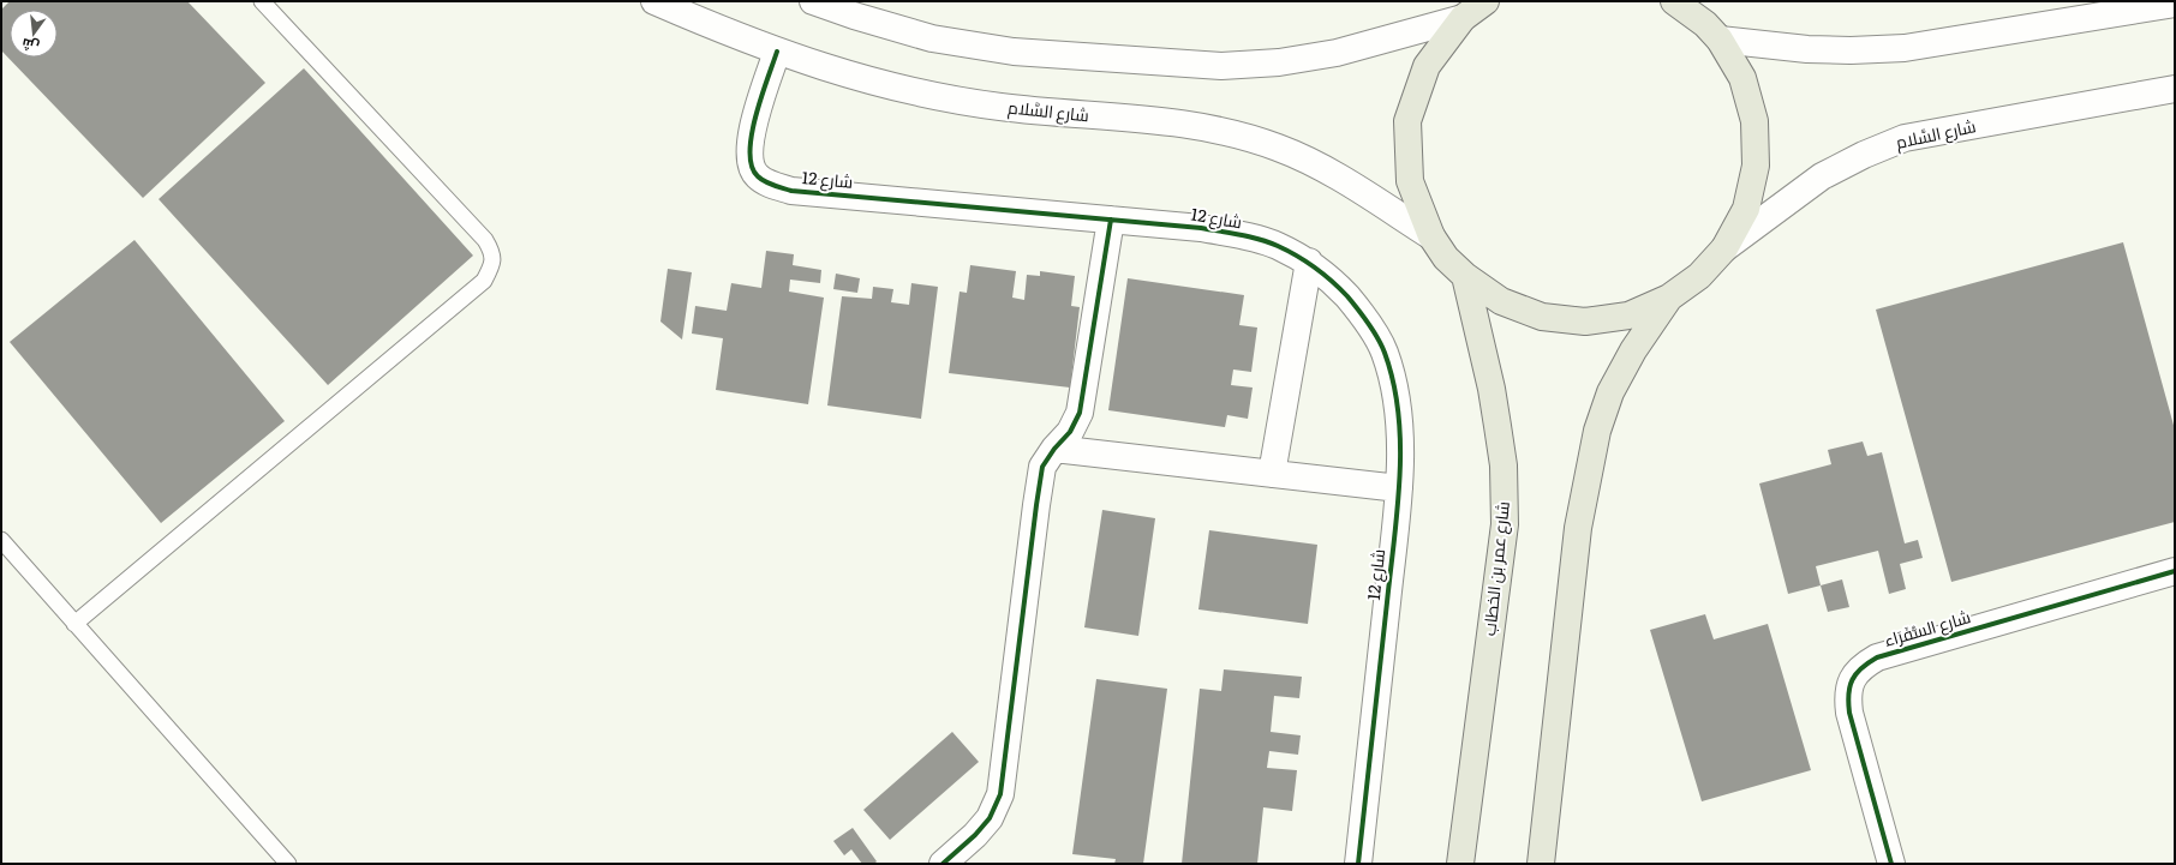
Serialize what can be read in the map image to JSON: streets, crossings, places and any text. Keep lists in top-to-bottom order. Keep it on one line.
{"streets":{"main road":["شارع عمر بن الخطاب"],"street":["شارع السَّلام","شارع 12","شارع السُّفَرَاء"]},"crossings":[["شارع السَّلام","شارع 12"]],"north":"bottom"}
